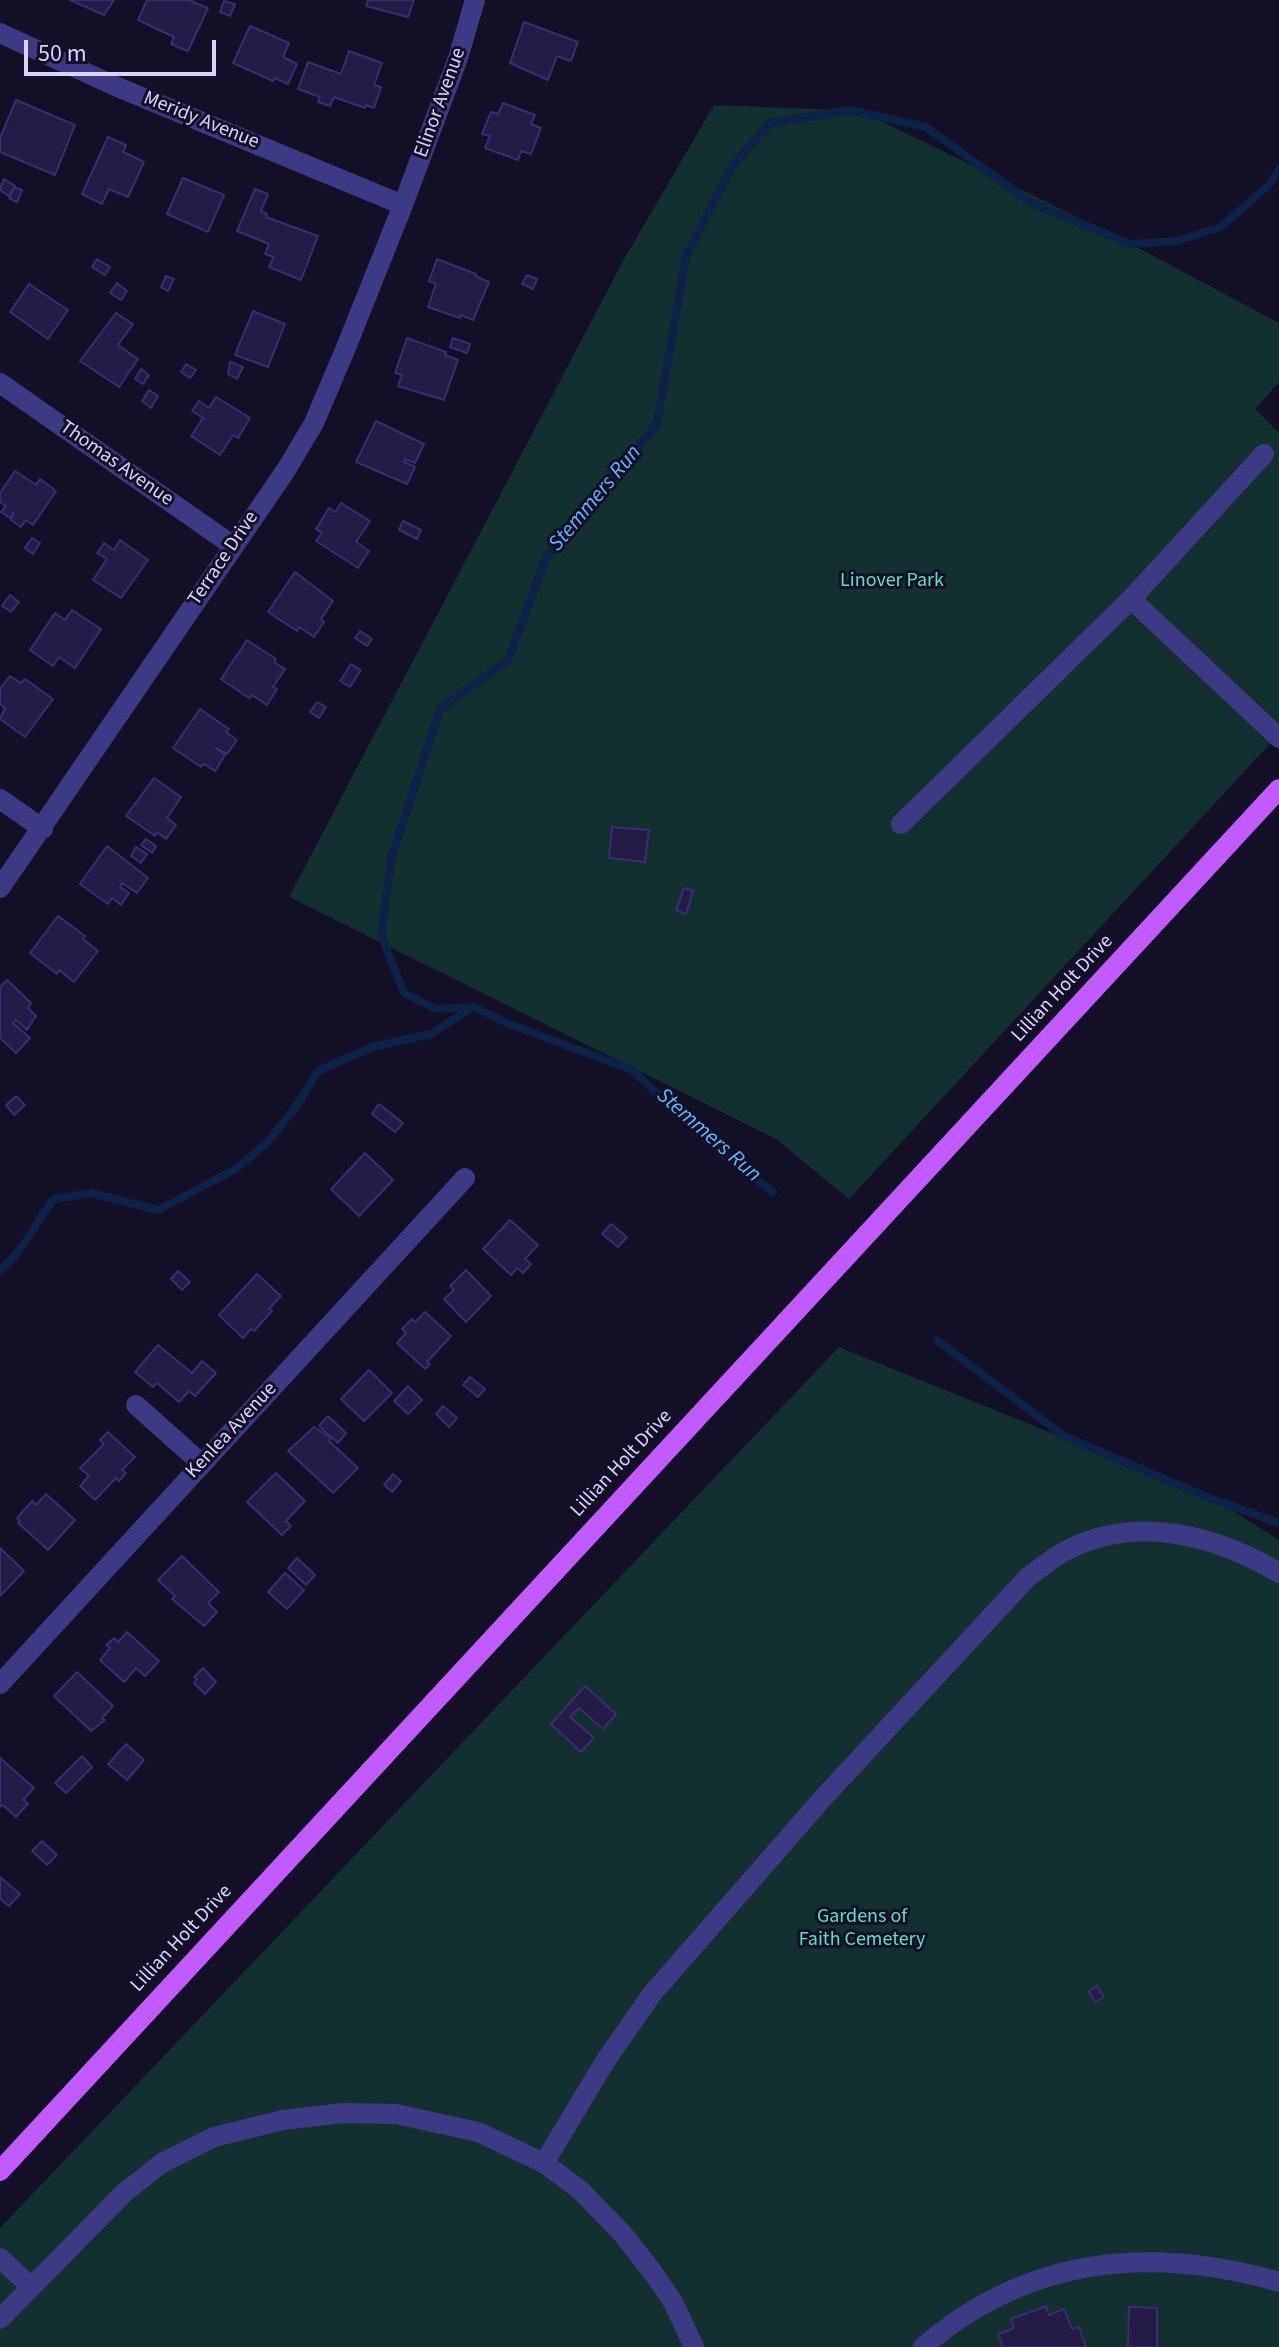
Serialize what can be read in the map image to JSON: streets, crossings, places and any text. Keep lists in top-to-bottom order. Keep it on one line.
{"streets":{"main road":["Lillian Holt Drive"],"street":["Elinor Avenue","Meridy Avenue","Thomas Avenue","Terrace Drive","Kenlea Avenue"]},"crossings":[["Elinor Avenue","Meridy Avenue"],["Elinor Avenue","Terrace Drive"],["Meridy Avenue","Terrace Drive"],["Thomas Avenue","Terrace Drive"]],"water":["Stemmers Run"],"parks":["Linover Park","Gardens of Faith Cemetery"],"scale_bar":"50 m"}
